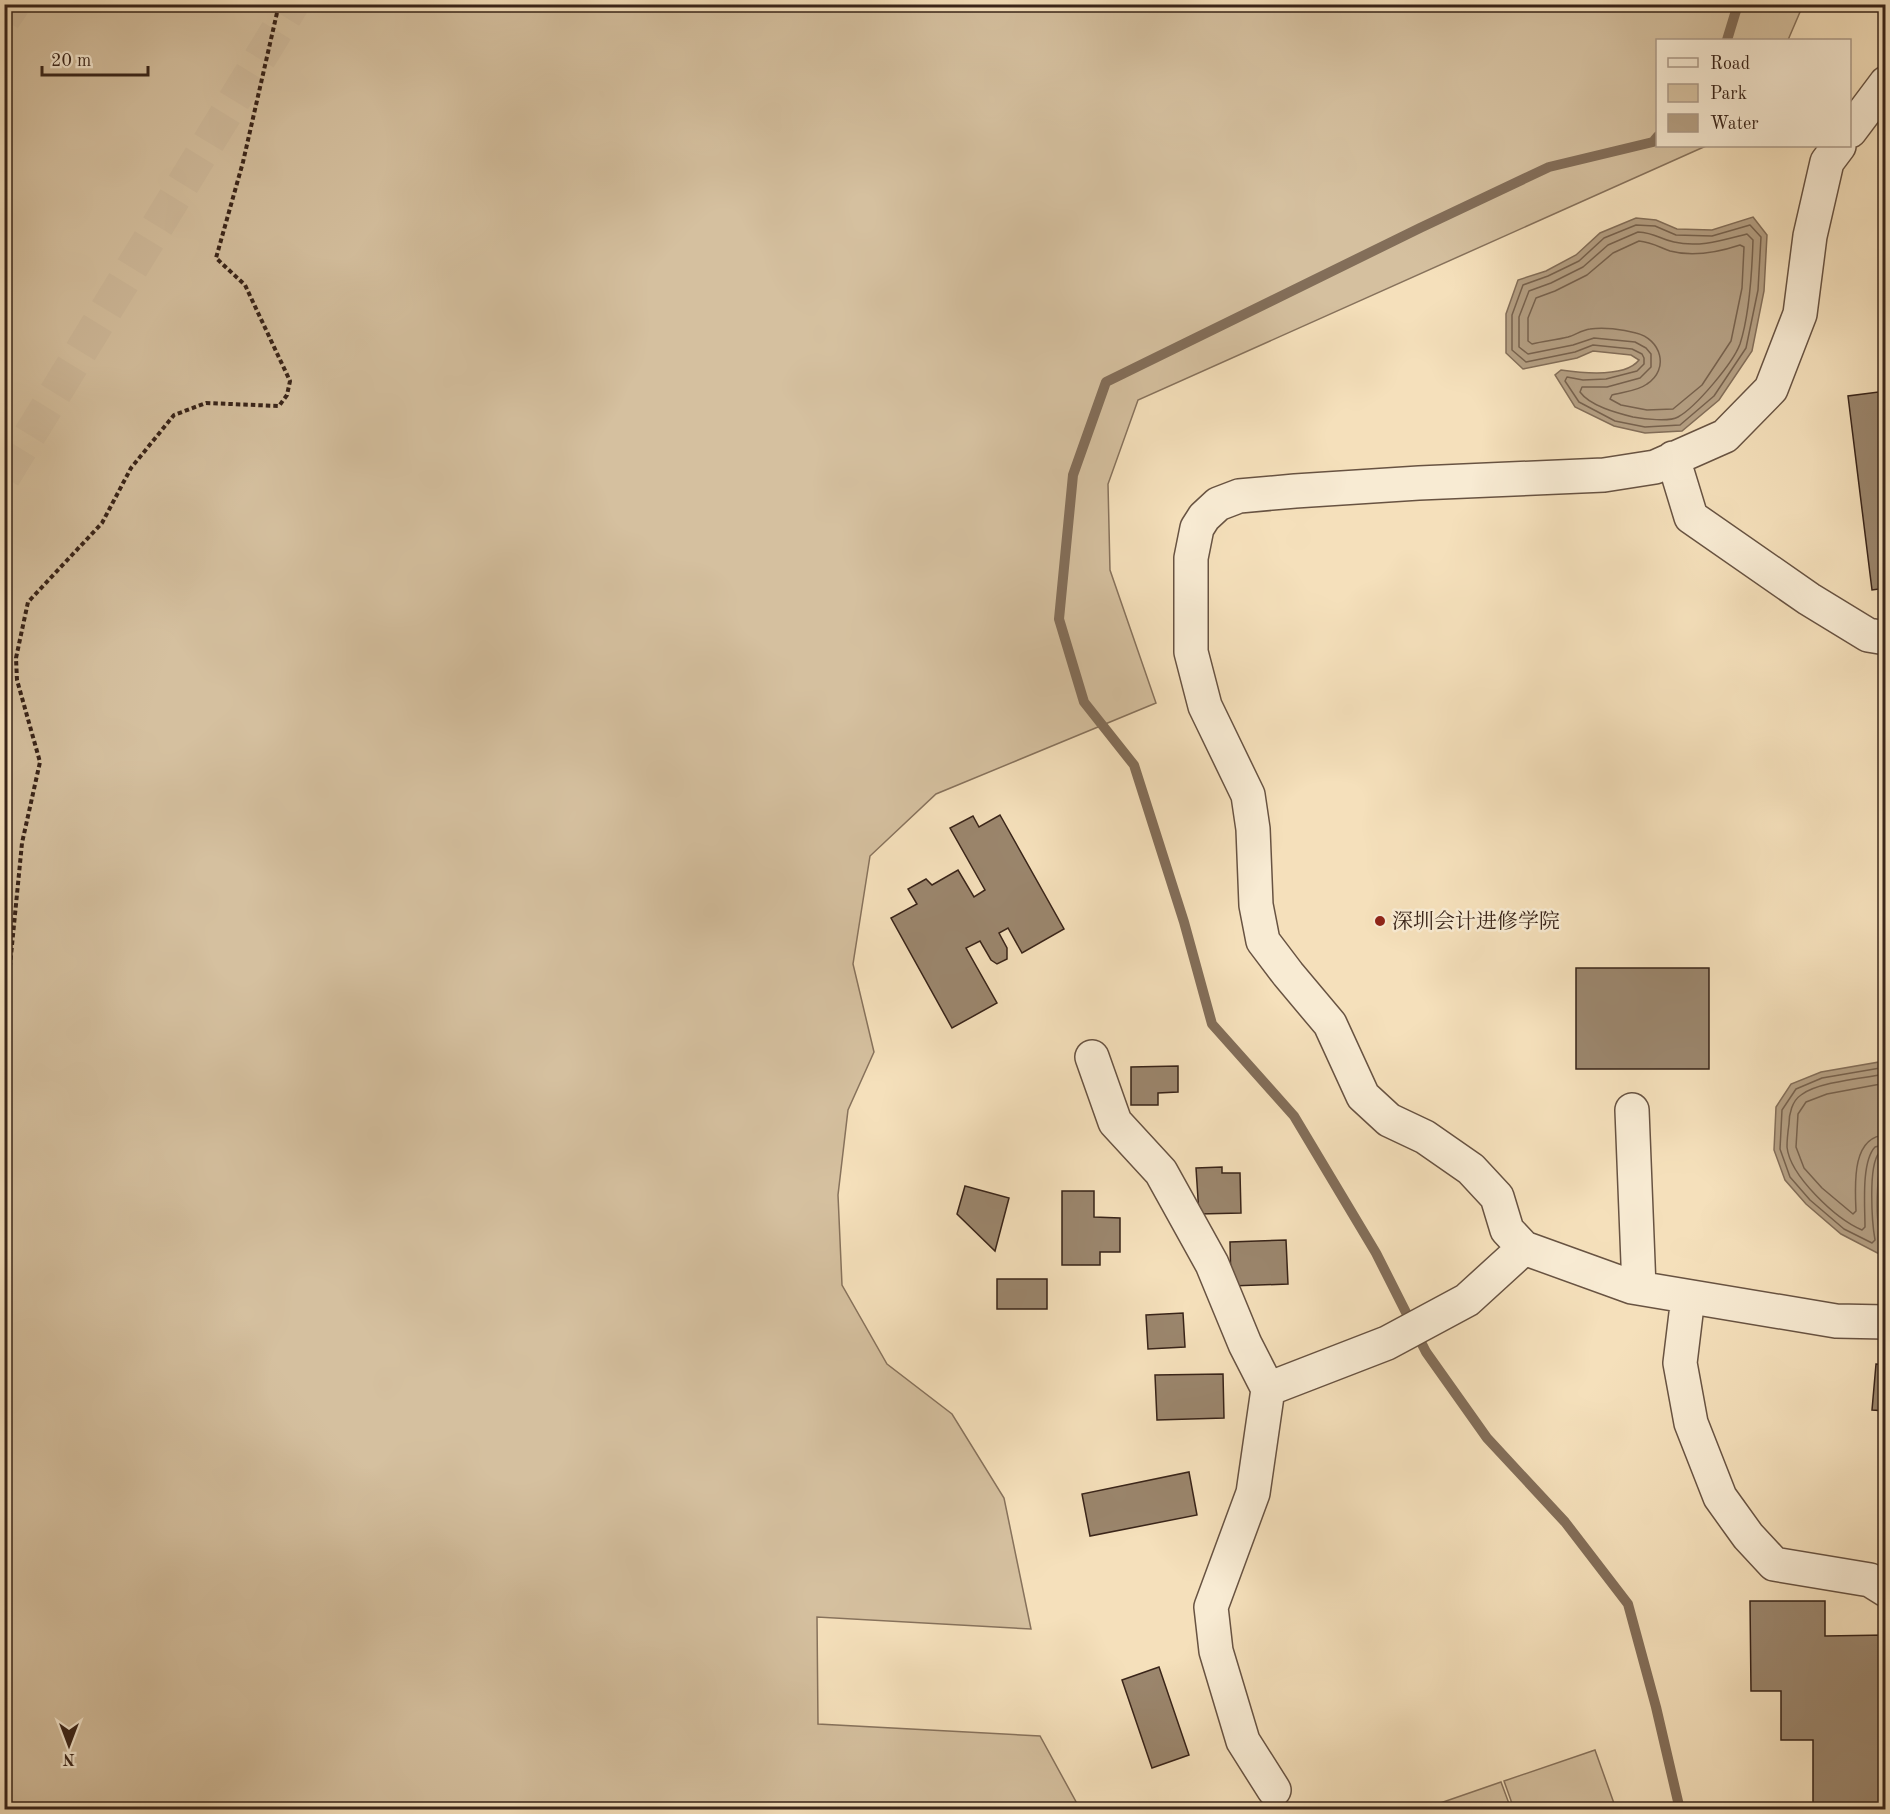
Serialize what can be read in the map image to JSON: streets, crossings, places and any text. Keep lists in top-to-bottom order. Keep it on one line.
{"places":["深圳会计进修学院"],"legend":["Road","Park","Water"],"scale_bar":"20 m","north":"bottom"}
